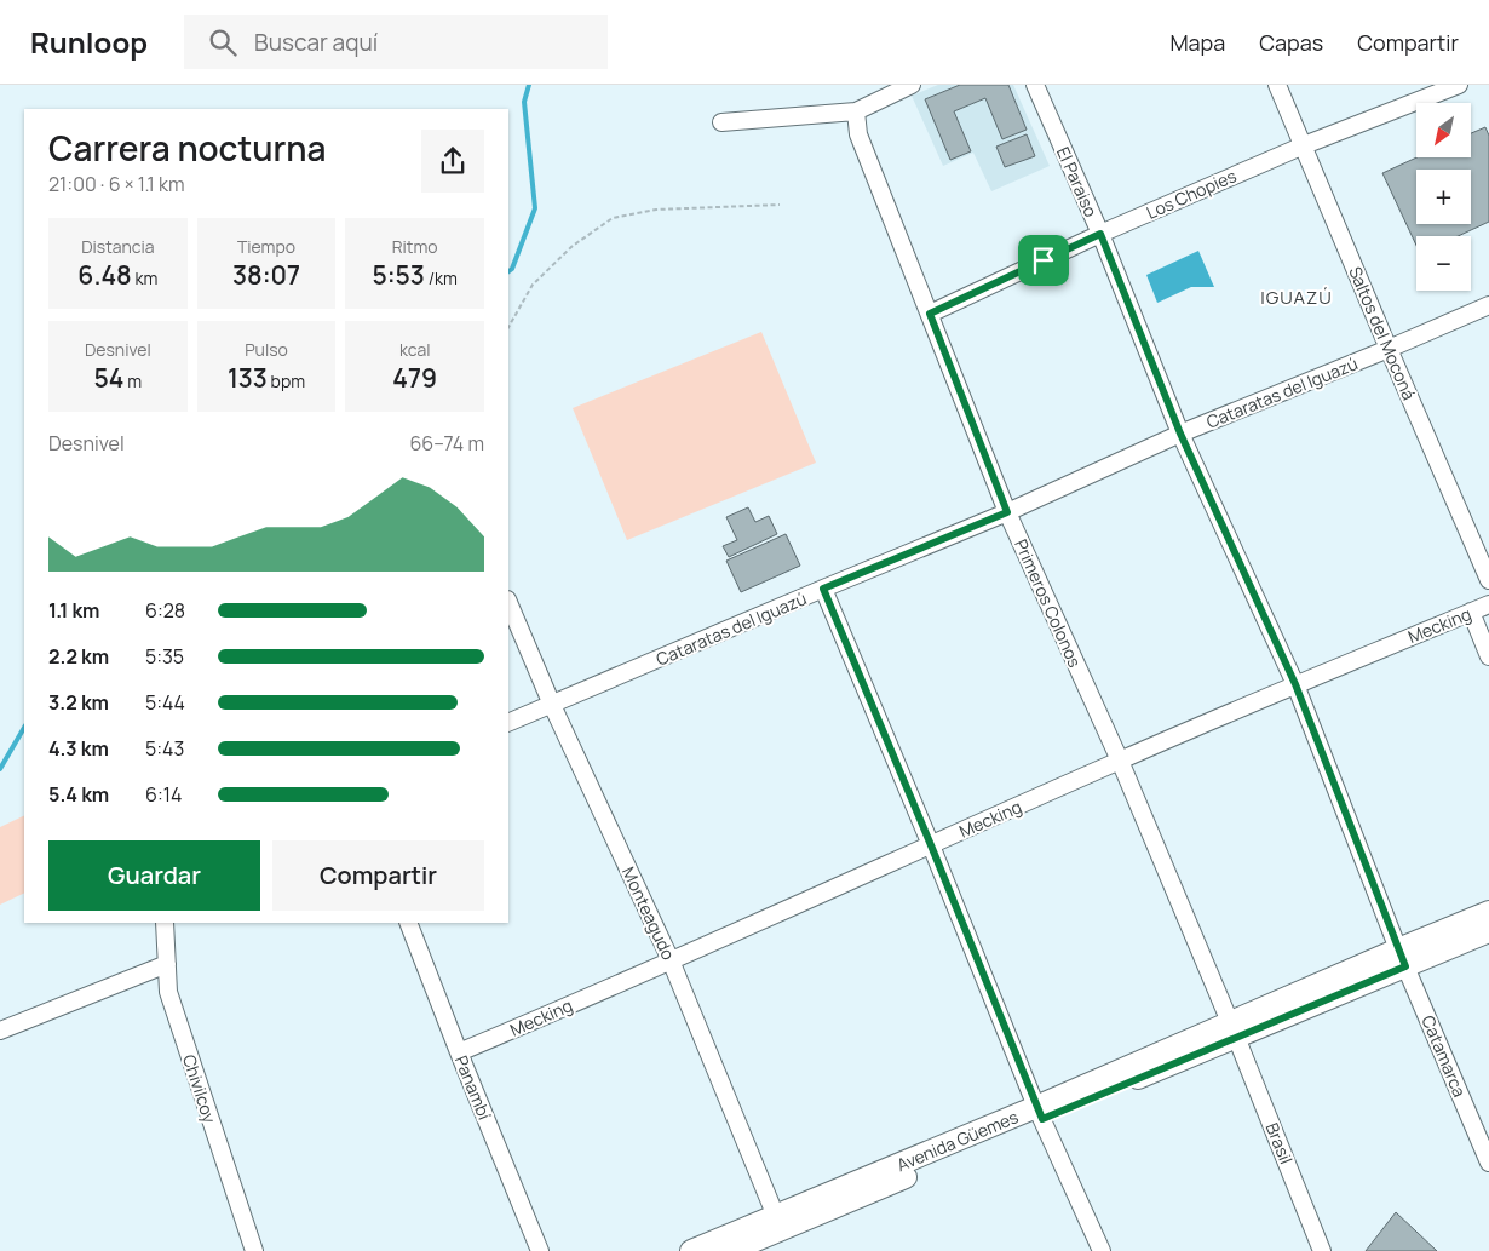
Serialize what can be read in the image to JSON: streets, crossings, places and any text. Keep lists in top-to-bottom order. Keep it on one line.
{"streets":{"main road":["Avenida Güemes"],"street":["El Paraiso","Los Chopies","Saltos del Moconá","Cataratas del Iguazú","Primeros Colonos","Mecking","Monteagudo","Catamarca","Panambí","Chivilcoy","Brasil"]},"crossings":[["El Paraiso","Los Chopies"],["El Paraiso","Cataratas del Iguazú"],["El Paraiso","Mecking"],["El Paraiso","Catamarca"],["El Paraiso","Avenida Güemes"],["Los Chopies","Saltos del Moconá"],["Los Chopies","Primeros Colonos"],["Saltos del Moconá","Cataratas del Iguazú"],["Cataratas del Iguazú","Primeros Colonos"],["Cataratas del Iguazú","Monteagudo"],["Primeros Colonos","Mecking"],["Primeros Colonos","Avenida Güemes"],["Primeros Colonos","Brasil"],["Mecking","Monteagudo"],["Mecking","Panambí"],["Monteagudo","Avenida Güemes"],["Catamarca","Avenida Güemes"],["Avenida Güemes","Brasil"]],"districts":["IGUAZÚ"],"north":"bottom left","page":{"header":"Runloop","search":"Buscar aquí","nav":["Mapa","Capas","Compartir"],"map_buttons":["+","−"],"heading":["Carrera nocturna","21:00 · 6 × 1.1 km"],"stats":[["Distancia","6.48 km"],["Tiempo","38:07"],["Ritmo","5:53 /km"],["Desnivel","54 m"],["Pulso","133 bpm"],["kcal","479"]],"chart":["Desnivel","66–74 m"],"list":[{"name":"1.1 km","note":"6:28"},{"name":"2.2 km","note":"5:35"},{"name":"3.2 km","note":"5:44"},{"name":"4.3 km","note":"5:43"},{"name":"5.4 km","note":"6:14"}],"buttons":["Guardar","Compartir"]}}
